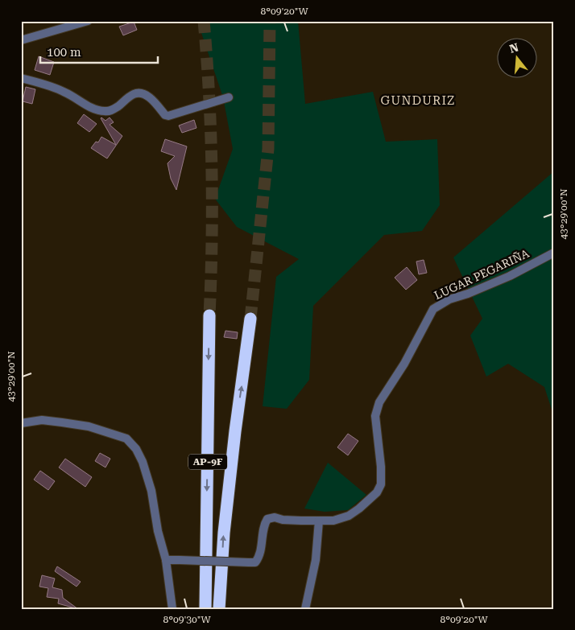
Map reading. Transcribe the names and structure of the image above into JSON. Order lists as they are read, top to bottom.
{
  "streets": {
    "highway": ["AP-9F"],
    "street": ["LUGAR PEGARIÑA"]
  },
  "districts": ["GUNDURIZ"],
  "scale_bar": "100 m",
  "north": "top",
  "coordinates": ["8°09'20\"W", "43°29'00\"N", "8°09'30\"W"]
}
